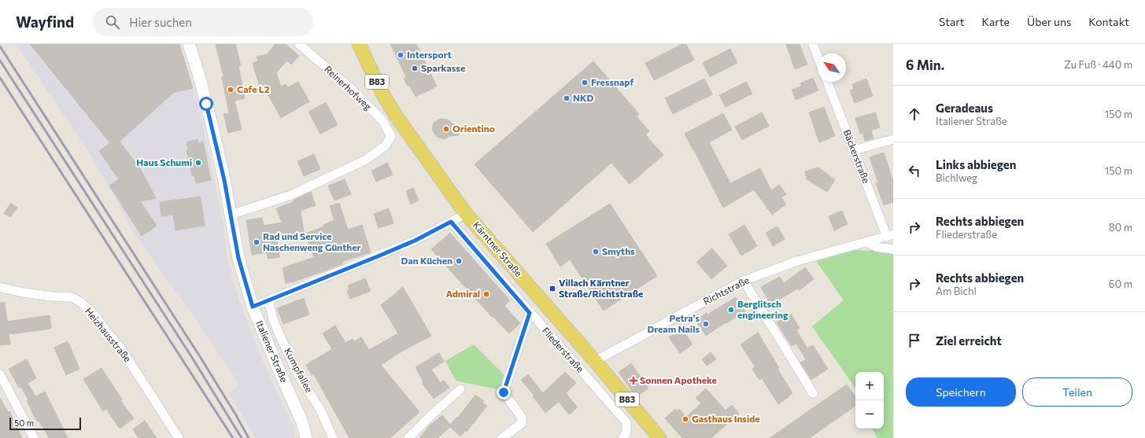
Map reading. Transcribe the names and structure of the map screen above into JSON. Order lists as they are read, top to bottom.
{
  "streets": {
    "main road": ["B83", "Kärntner Straße"],
    "street": [
      "Reinerhofweg",
      "Bäckerstraße",
      "Richtstraße",
      "Heizhausstraße",
      "Fliederstraße",
      "Italiener Straße",
      "Kumpfallee"
    ]
  },
  "crossings": [
    ["Reinerhofweg", "Italiener Straße"],
    ["Bäckerstraße", "Richtstraße"],
    ["Kärntner Straße", "Richtstraße"]
  ],
  "places": {
    "other": [
      "Intersport",
      "Sparkasse",
      "Fressnapf",
      "Cafe L2",
      "NKD",
      "Orientino",
      "Haus Schumi",
      "Rad und Service Naschenweng Günther",
      "Smyths",
      "Dan Küchen",
      "Admiral",
      "Berglitsch engineering",
      "Petra's Dream Nails",
      "Gasthaus Inside"
    ],
    "transit": ["Villach Kärntner Straße/Richtstraße"],
    "health": ["Sonnen Apotheke"]
  },
  "scale_bar": "50 m",
  "north": "top left",
  "page": {
    "header": "Wayfind",
    "search": "Hier suchen",
    "nav": [
      "Start",
      "Karte",
      "Über uns",
      "Kontakt"
    ],
    "heading": ["6 Min.", "Zu Fuß · 440 m"],
    "list": [
      ["Geradeaus", "Italiener Straße", "150 m"],
      ["Links abbiegen", "Bichlweg", "150 m"],
      ["Rechts abbiegen", "Fliederstraße", "80 m"],
      ["Rechts abbiegen", "Am Bichl", "60 m"],
      "Ziel erreicht"
    ],
    "buttons": ["Speichern", "Teilen"],
    "map_buttons": ["+", "−"],
    "scale": "50 m"
  }
}
